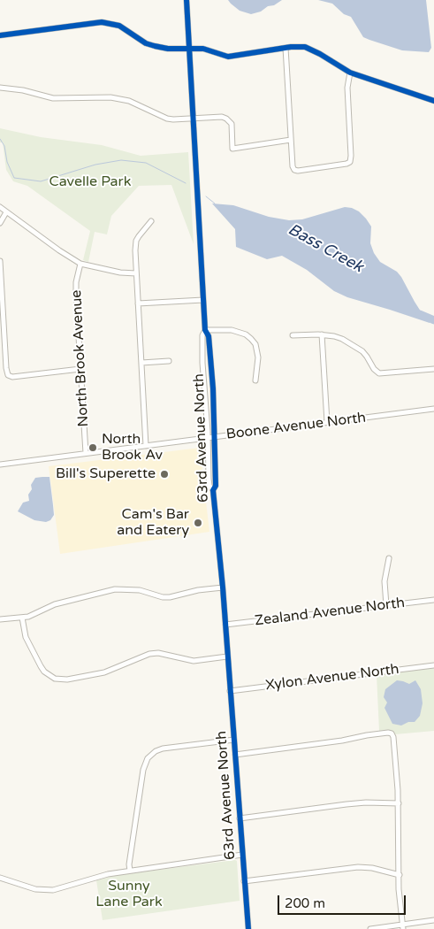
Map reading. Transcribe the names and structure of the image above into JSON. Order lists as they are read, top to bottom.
{
  "streets": {
    "street": [
      "North Brook Avenue",
      "Boone Avenue North",
      "63rd Avenue North",
      "Zealand Avenue North",
      "Xylon Avenue North"
    ]
  },
  "crossings": [
    ["North Brook Avenue", "Boone Avenue North"],
    ["Boone Avenue North", "63rd Avenue North"],
    ["63rd Avenue North", "Zealand Avenue North"],
    ["63rd Avenue North", "Xylon Avenue North"]
  ],
  "water": ["Bass Creek"],
  "parks": ["Cavelle Park", "Sunny Lane Park"],
  "places": ["North Brook Av", "Bill's Superette", "Cam's Bar and Eatery"],
  "scale_bar": "200 m"
}
